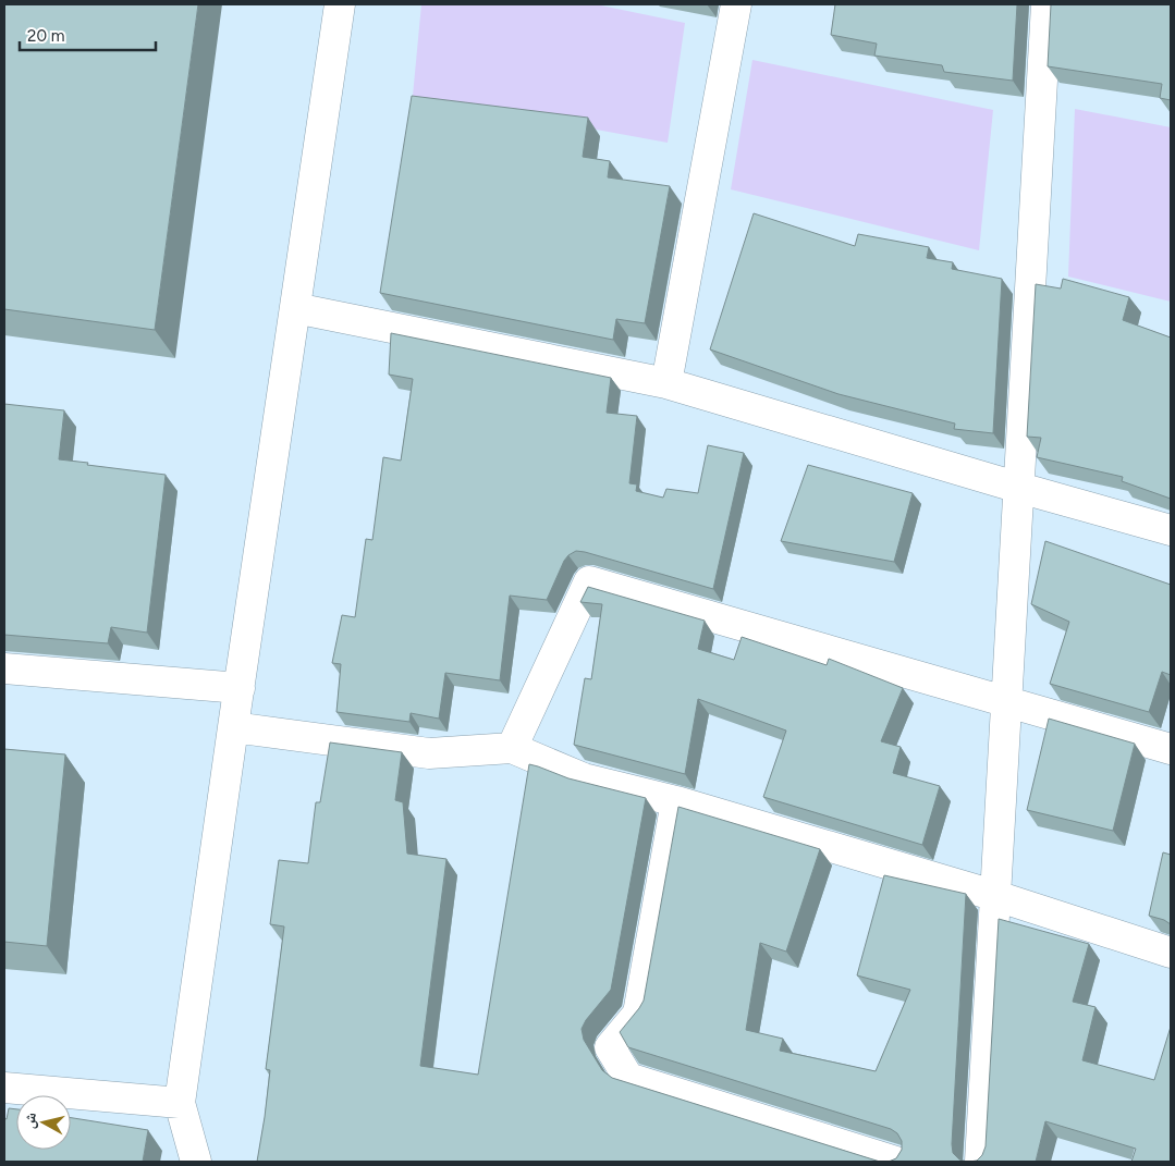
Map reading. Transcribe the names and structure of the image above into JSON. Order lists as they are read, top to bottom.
{
  "scale_bar": "20 m",
  "north": "left"
}
